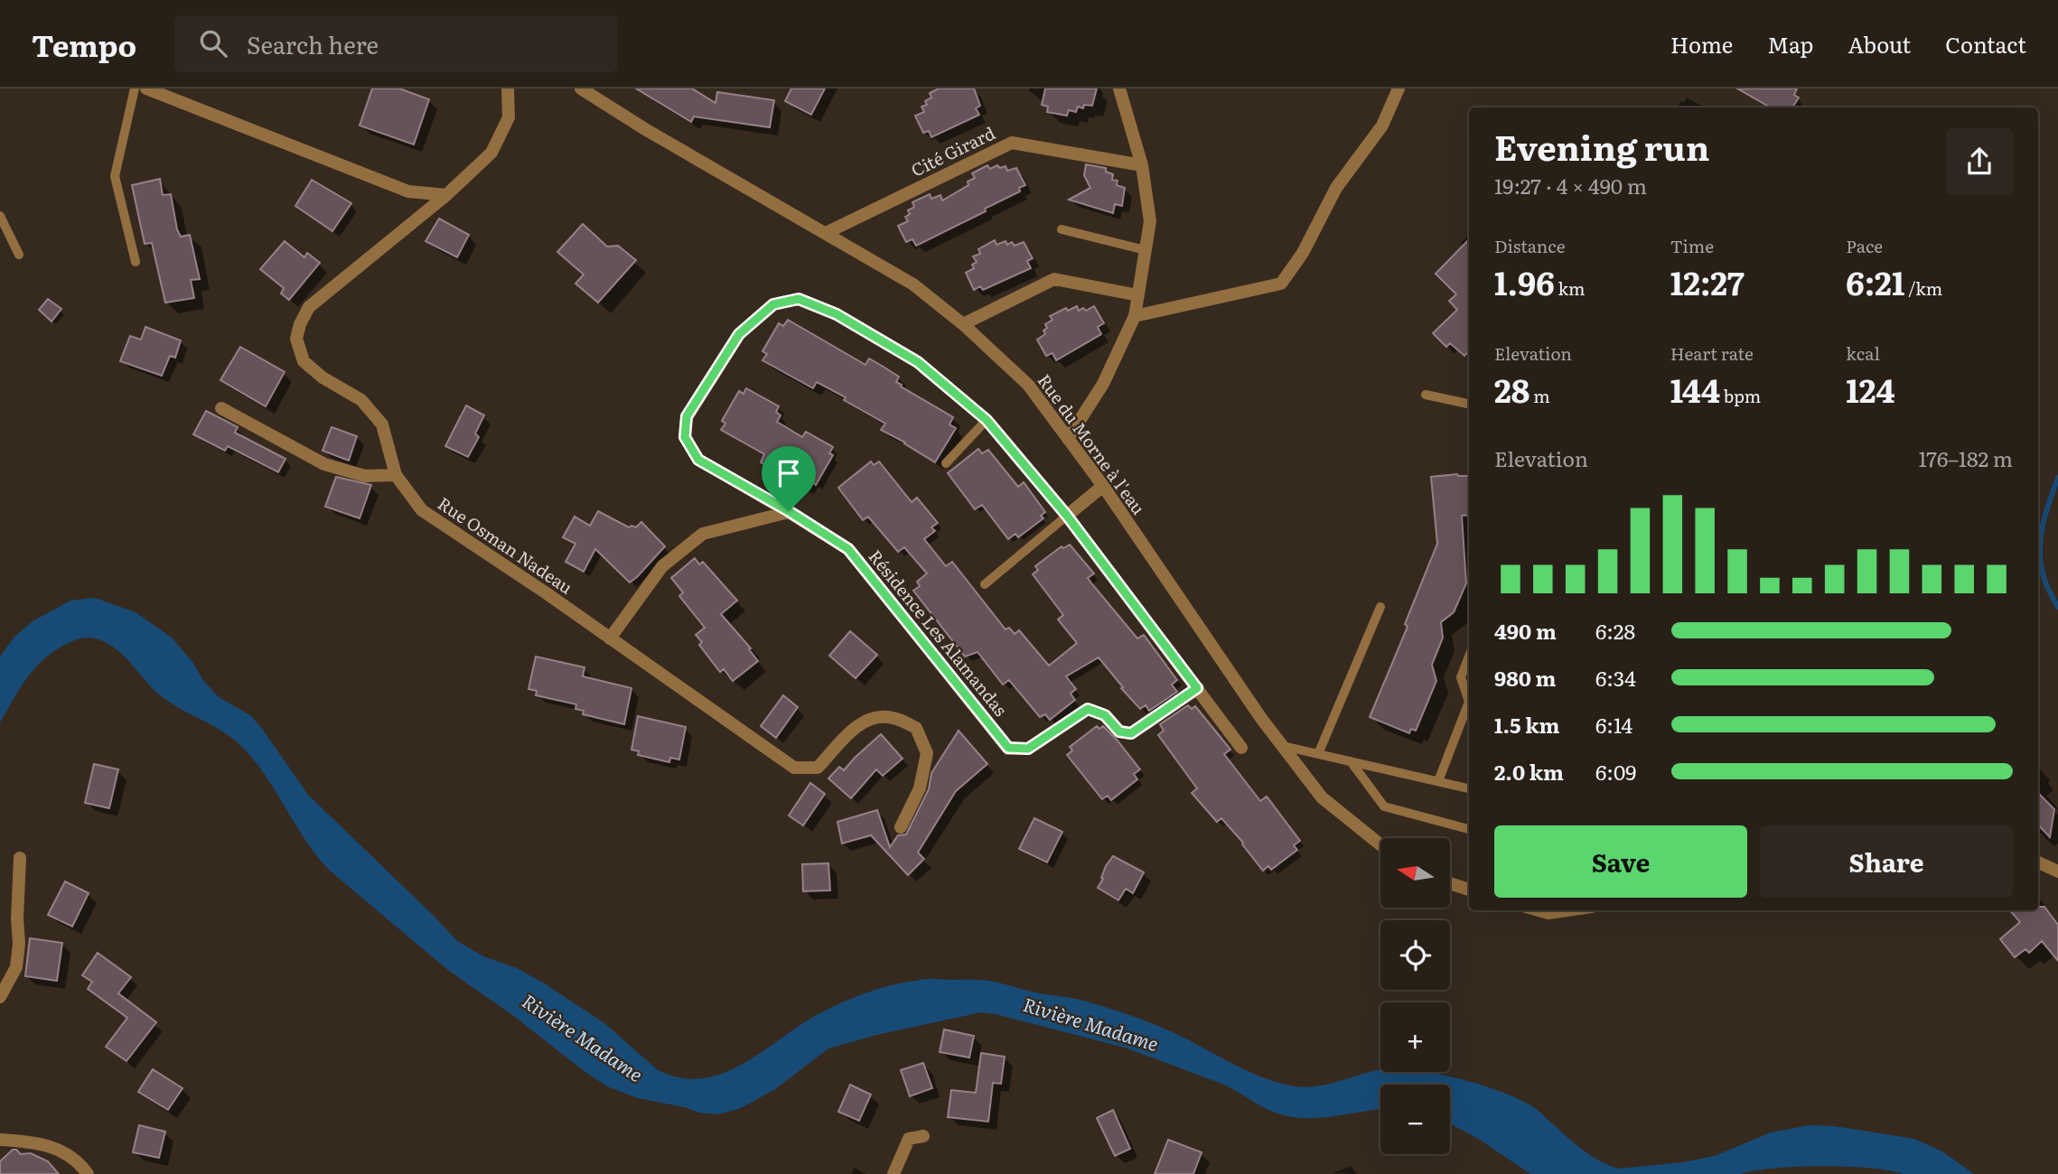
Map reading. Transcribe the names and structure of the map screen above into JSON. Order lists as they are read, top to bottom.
{
  "streets": {
    "street": [
      "Cité Girard",
      "Rue du Morne à l'eau",
      "Rue Osman Nadeau",
      "Résidence Les Alamandas"
    ]
  },
  "crossings": [
    ["Cité Girard", "Rue du Morne à l'eau"]
  ],
  "water": ["Rivière Madame"],
  "north": "left",
  "page": {
    "header": "Tempo",
    "search": "Search here",
    "nav": [
      "Home",
      "Map",
      "About",
      "Contact"
    ],
    "heading": ["Evening run", "19:27 · 4 × 490 m"],
    "stats": [
      ["Distance", "1.96 km"],
      ["Time", "12:27"],
      ["Pace", "6:21 /km"],
      ["Elevation", "28 m"],
      ["Heart rate", "144 bpm"],
      ["kcal", "124"]
    ],
    "chart": ["Elevation", "176–182 m"],
    "list": [
      {
        "name": "490 m",
        "note": "6:28"
      },
      {
        "name": "980 m",
        "note": "6:34"
      },
      {
        "name": "1.5 km",
        "note": "6:14"
      },
      {
        "name": "2.0 km",
        "note": "6:09"
      }
    ],
    "buttons": ["Save", "Share"],
    "map_buttons": ["+", "−"]
  }
}
